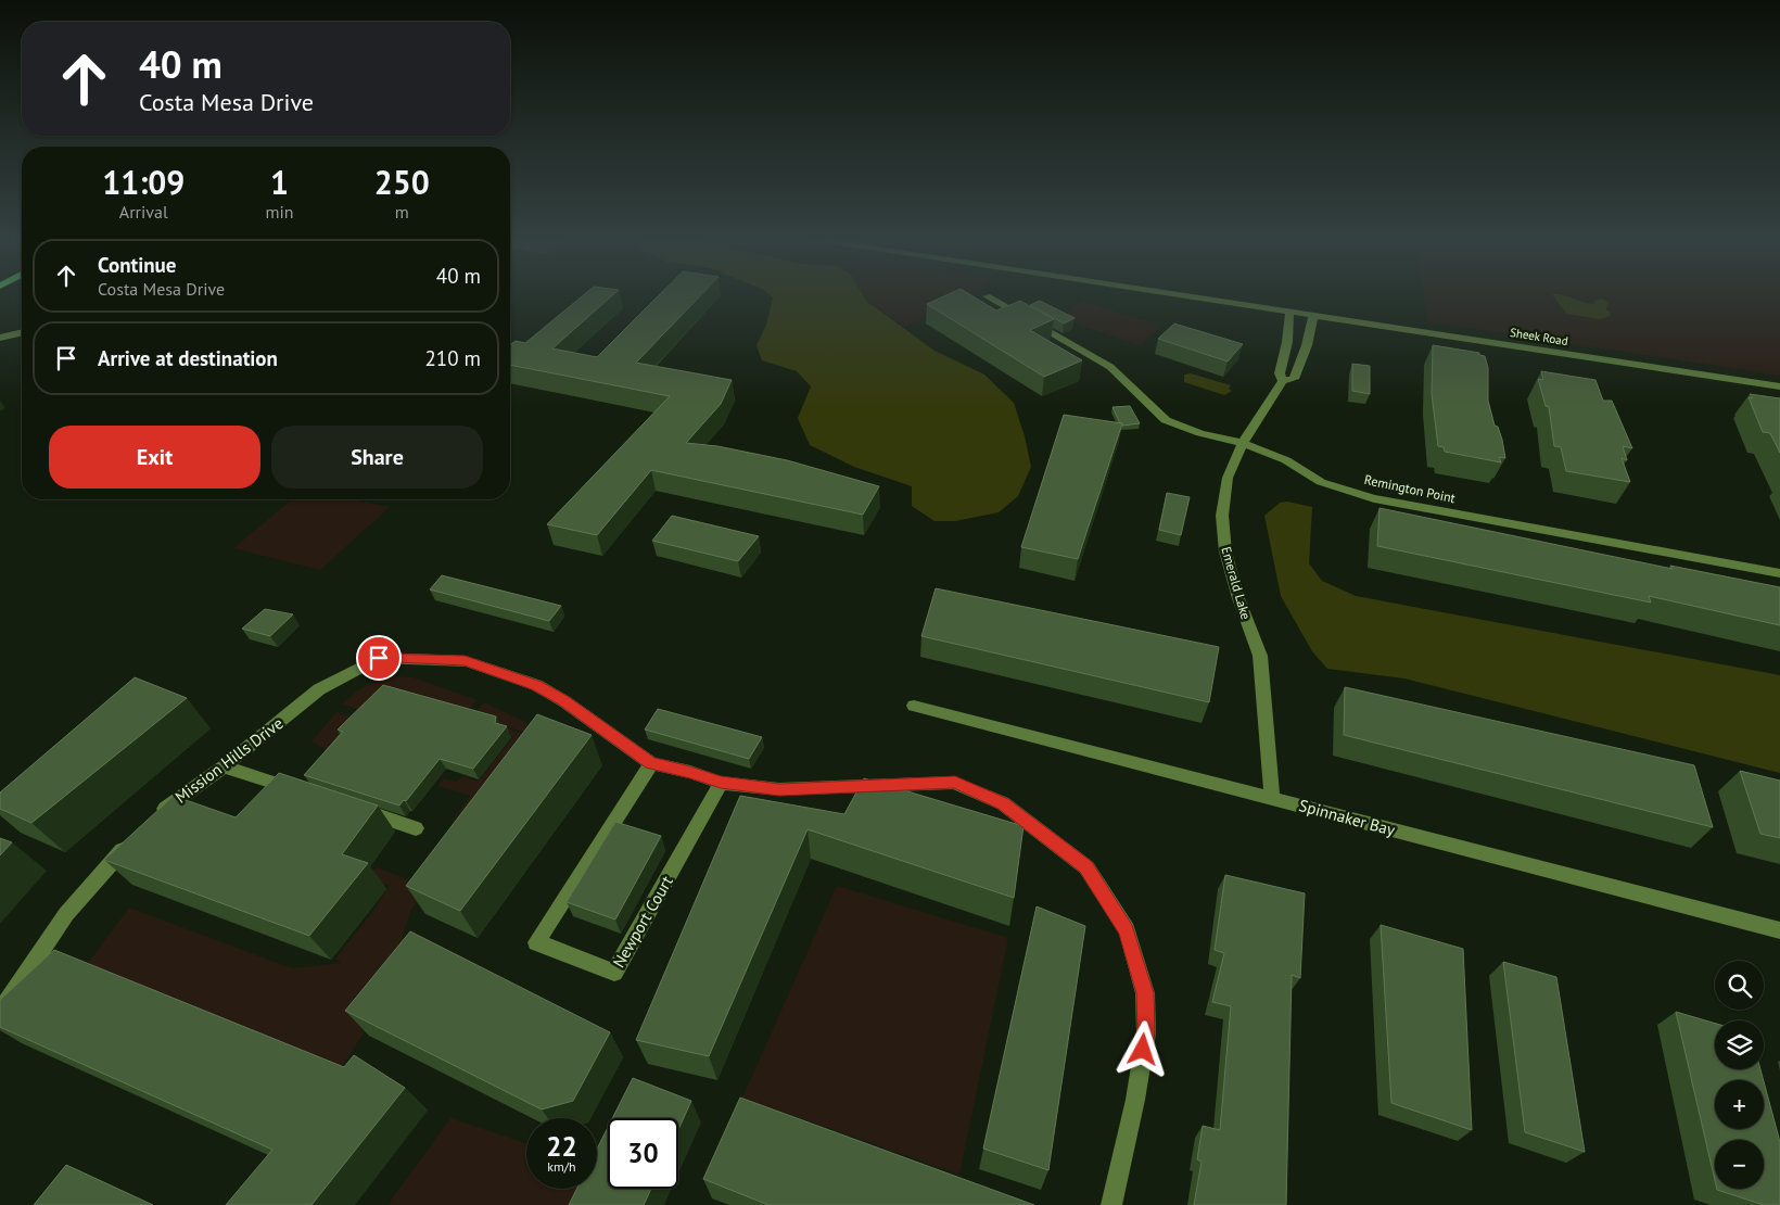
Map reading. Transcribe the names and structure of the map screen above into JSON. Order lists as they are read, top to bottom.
{
  "streets": {
    "street": [
      "Sheek Road",
      "Remington Point",
      "Emerald Lake",
      "Mission Hills Drive",
      "Spinnaker Bay",
      "Newport Court"
    ]
  },
  "crossings": [
    ["Sheek Road", "Emerald Lake"],
    ["Remington Point", "Emerald Lake"],
    ["Emerald Lake", "Spinnaker Bay"],
    ["Mission Hills Drive", "Newport Court"]
  ],
  "page": {
    "turn": ["40 m", "Costa Mesa Drive"],
    "eta": [
      "11:09",
      "Arrival",
      "1",
      "min",
      "250",
      "m"
    ],
    "list": [
      {
        "name": "Continue",
        "note": "Costa Mesa Drive",
        "value": "40 m"
      },
      {
        "name": "Arrive at destination",
        "value": "210 m"
      }
    ],
    "buttons": ["Exit", "Share"],
    "map_buttons": ["+", "−"],
    "speed": "22 km/h",
    "limit": "30"
  }
}
